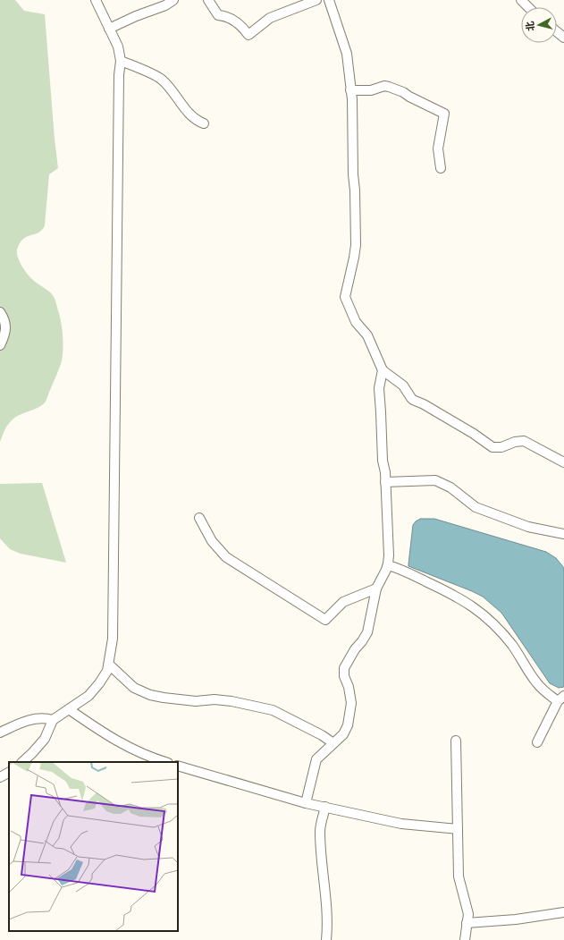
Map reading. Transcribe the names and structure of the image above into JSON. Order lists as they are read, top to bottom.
{
  "north": "left"
}
